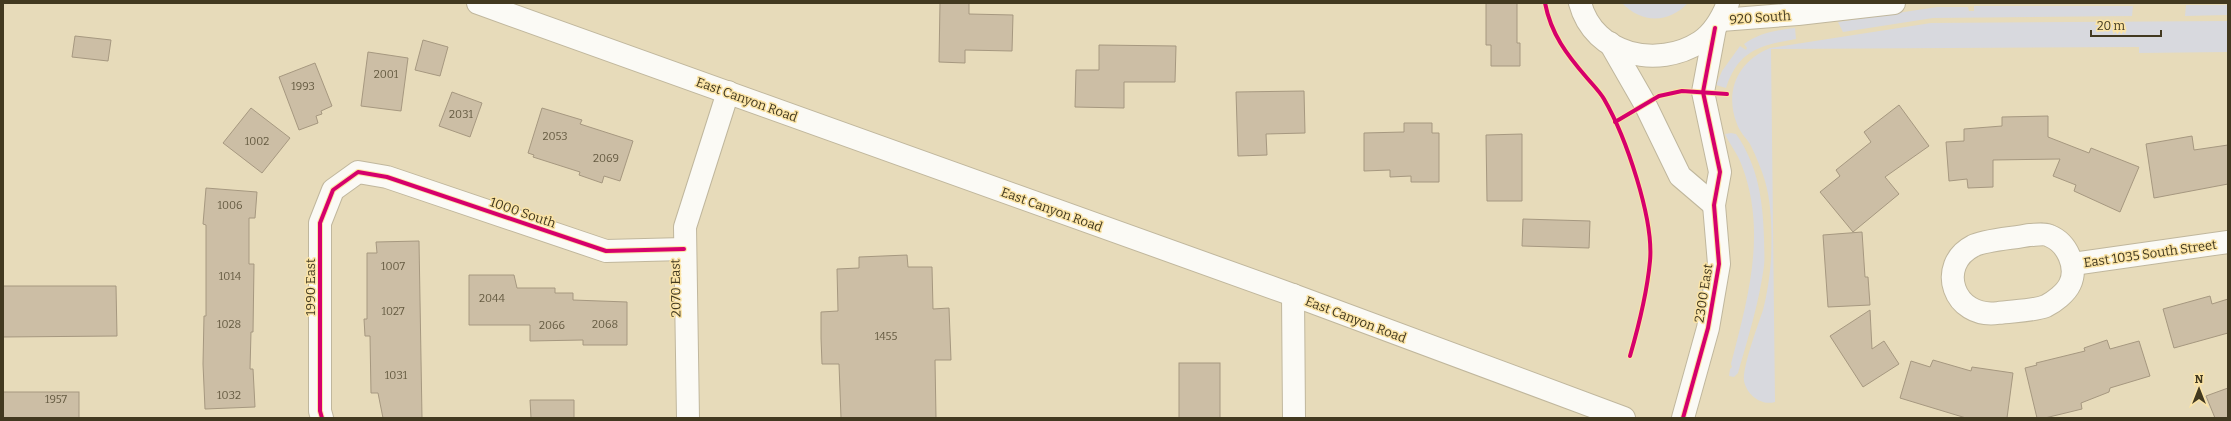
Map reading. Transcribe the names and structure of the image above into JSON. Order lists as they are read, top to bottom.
{
  "streets": {
    "street": [
      "920 South",
      "East Canyon Road",
      "1000 South",
      "East 1035 South Street",
      "1990 East",
      "2070 East",
      "2300 East"
    ]
  },
  "crossings": [
    ["920 South", "2300 East"],
    ["East Canyon Road", "2070 East"],
    ["1000 South", "1990 East"],
    ["1000 South", "2070 East"]
  ],
  "house_numbers": [
    "2001",
    "1993",
    "2031",
    "2053",
    "1002",
    "2069",
    "1006",
    "1007",
    "1014",
    "2044",
    "1027",
    "1028",
    "2068",
    "2066",
    "1455",
    "1031",
    "1032",
    "1957"
  ],
  "scale_bar": "20 m",
  "north": "top"
}
